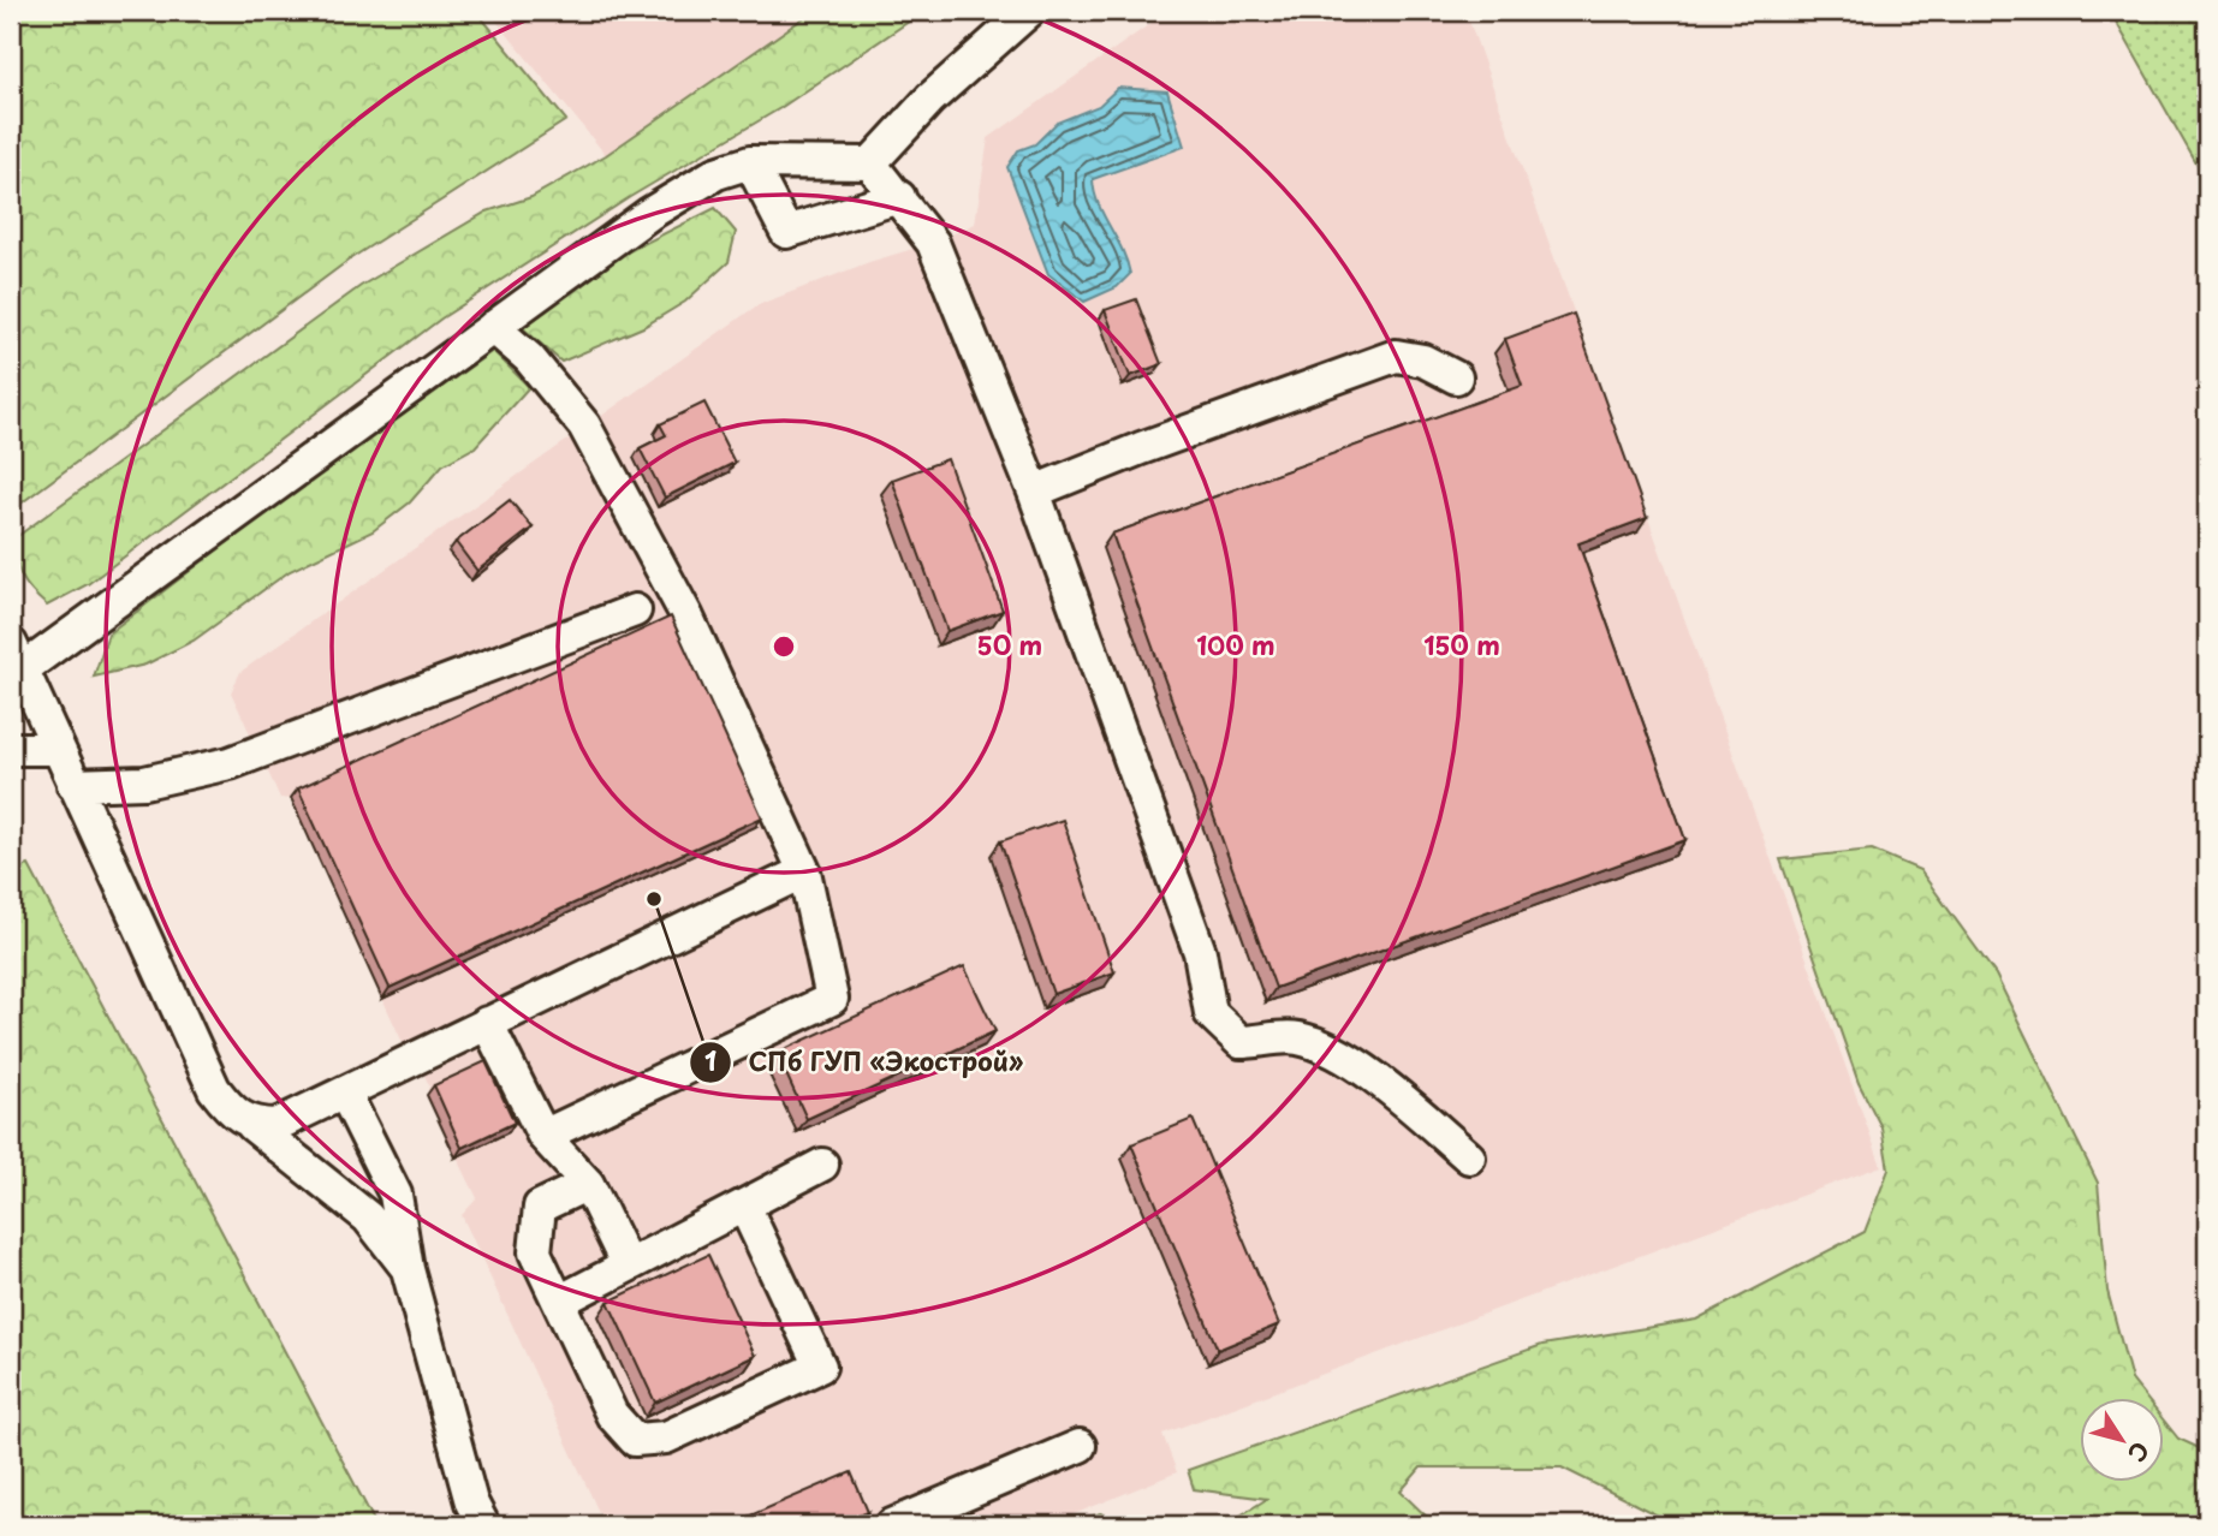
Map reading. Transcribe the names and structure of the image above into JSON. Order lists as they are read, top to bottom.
{
  "places": ["СПб ГУП «Экострой»"],
  "north": "bottom right",
  "rings": ["50 m", "100 m", "150 m"]
}
